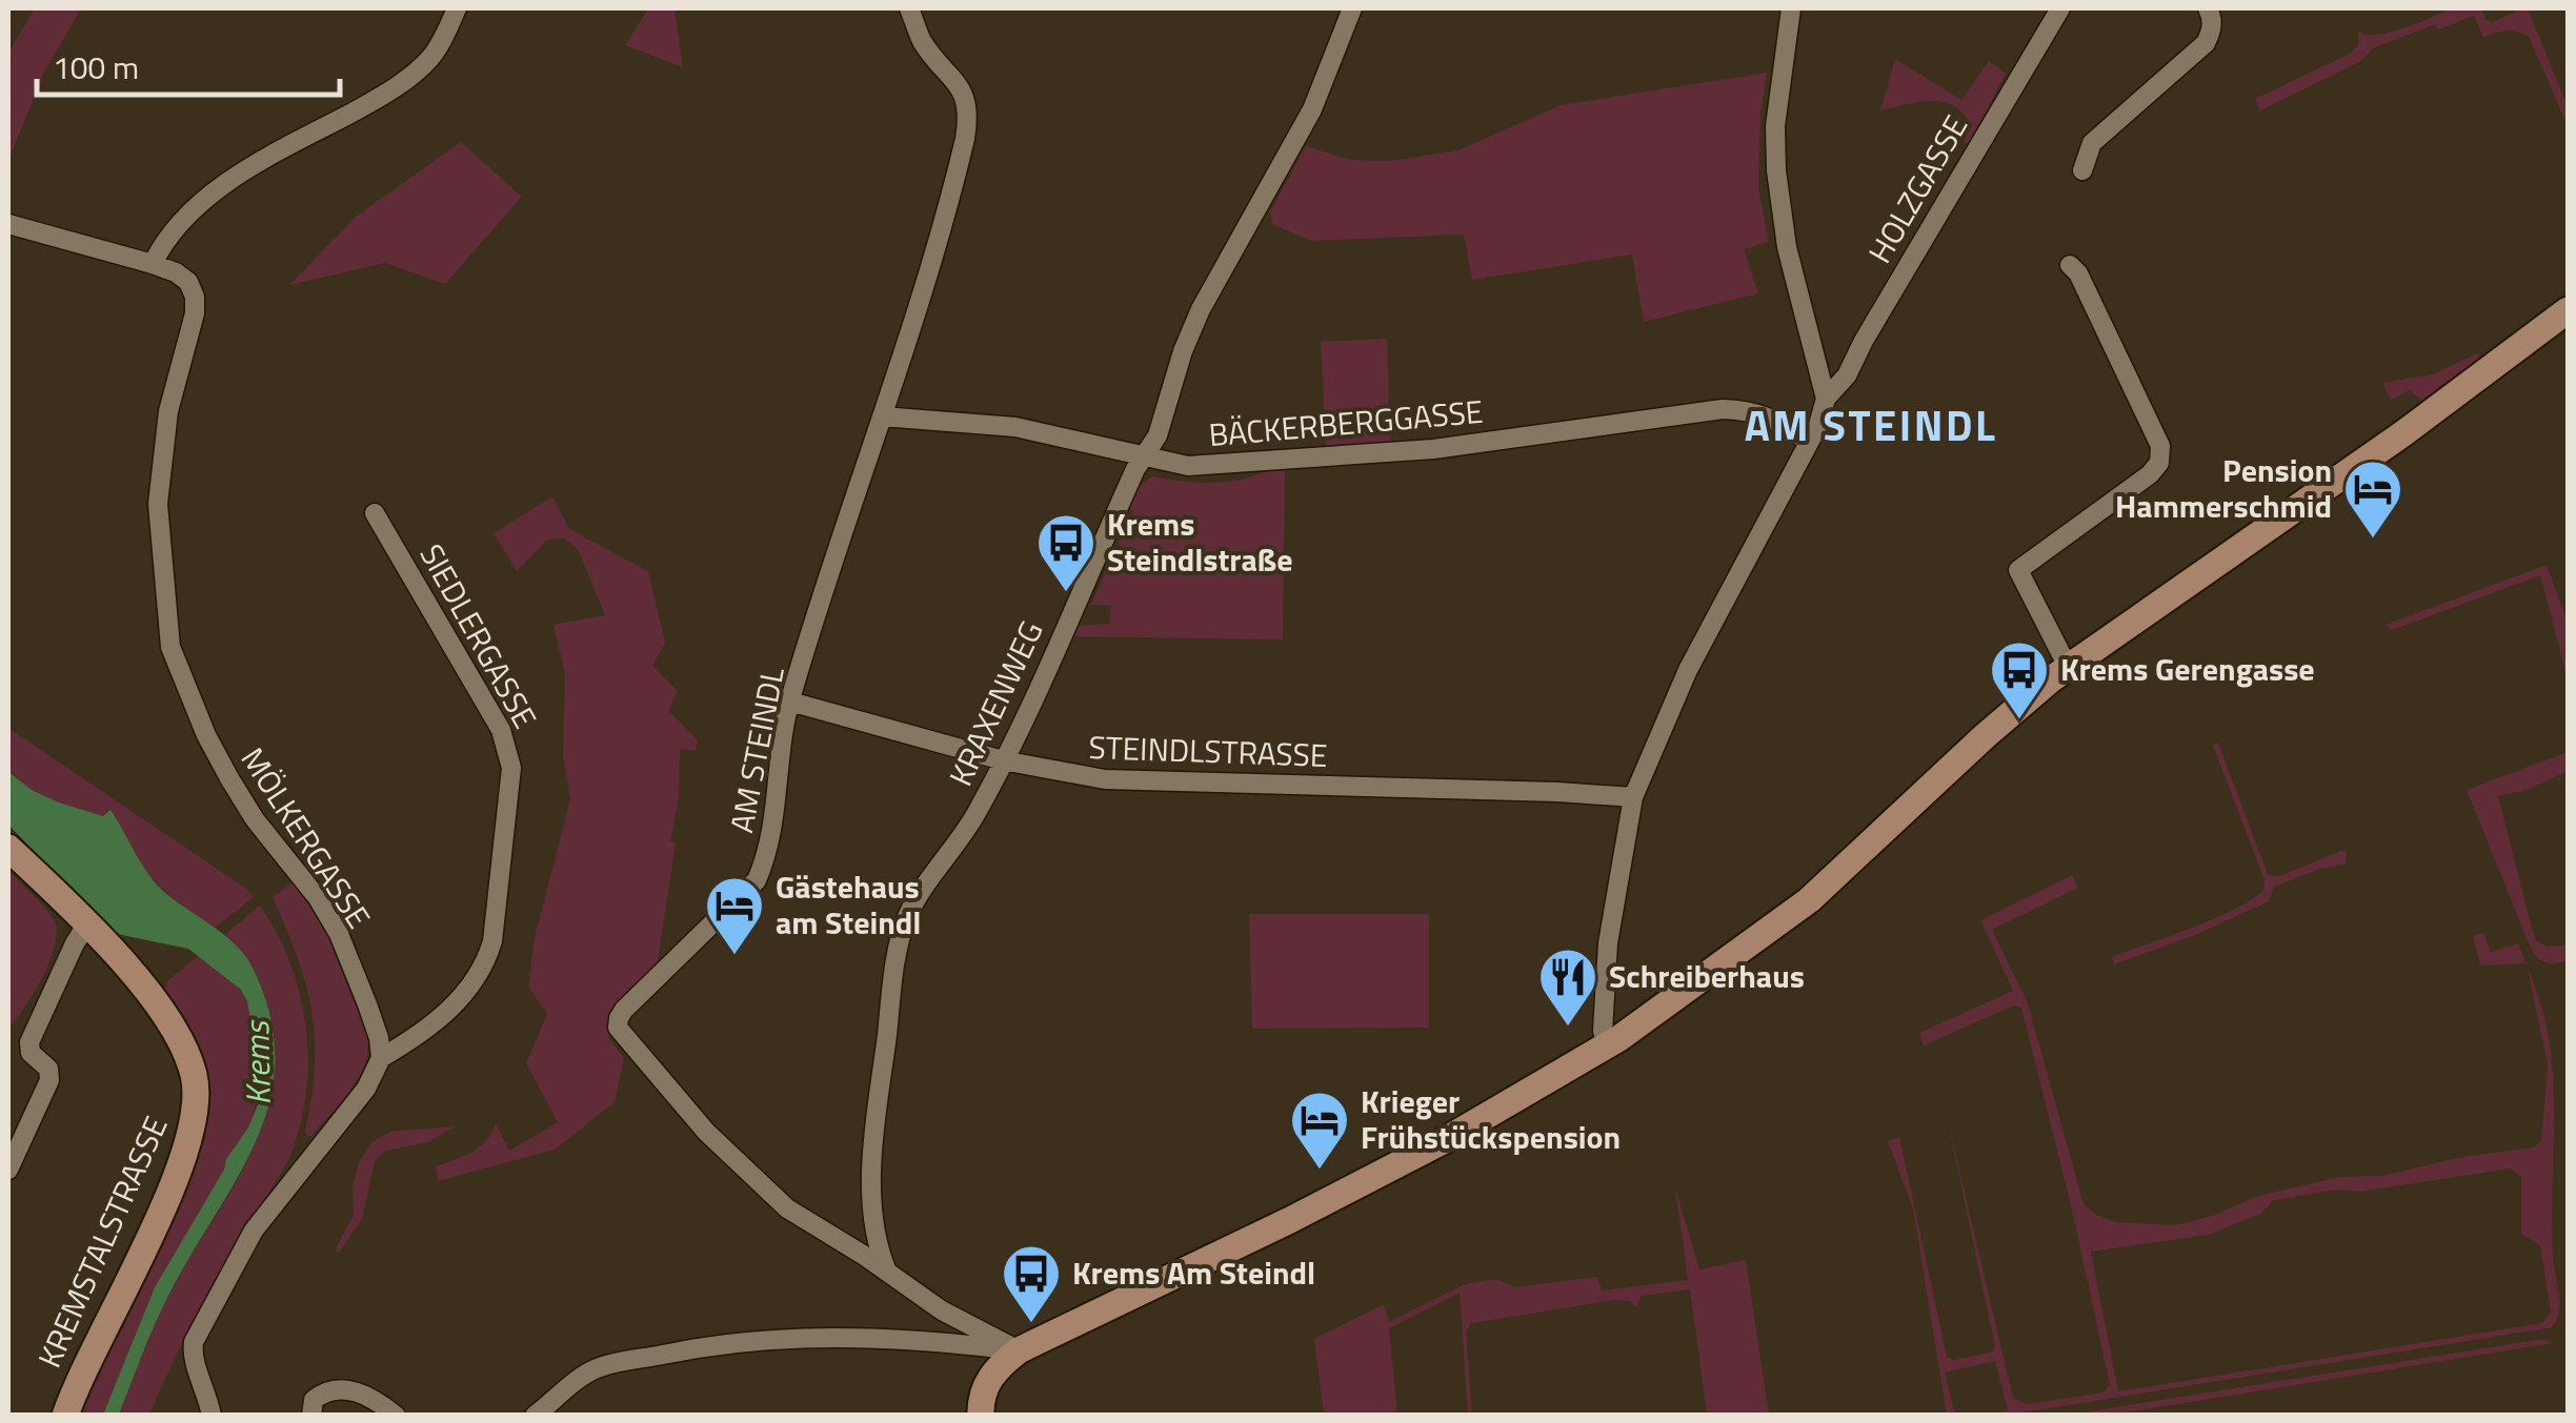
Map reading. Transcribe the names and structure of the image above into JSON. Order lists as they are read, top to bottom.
{
  "streets": {
    "street": [
      "HOLZGASSE",
      "BÄCKERBERGGASSE",
      "SIEDLERGASSE",
      "KRAXENWEG",
      "AM STEINDL",
      "STEINDLSTRASSE",
      "MÖLKERGASSE",
      "KREMSTALSTRASSE"
    ]
  },
  "crossings": [
    ["HOLZGASSE", "BÄCKERBERGGASSE"],
    ["HOLZGASSE", "STEINDLSTRASSE"],
    ["BÄCKERBERGGASSE", "KRAXENWEG"],
    ["BÄCKERBERGGASSE", "AM STEINDL"],
    ["SIEDLERGASSE", "MÖLKERGASSE"],
    ["KRAXENWEG", "AM STEINDL"],
    ["KRAXENWEG", "STEINDLSTRASSE"],
    ["AM STEINDL", "STEINDLSTRASSE"]
  ],
  "districts": ["AM STEINDL"],
  "water": ["Krems"],
  "places": {
    "hotel": ["Pension Hammerschmid", "Gästehaus am Steindl", "Krieger Frühstückspension"],
    "bus stop": ["Krems Steindlstraße", "Krems Gerengasse", "Krems Am Steindl"],
    "restaurant": ["Schreiberhaus"]
  },
  "scale_bar": "100 m"
}
